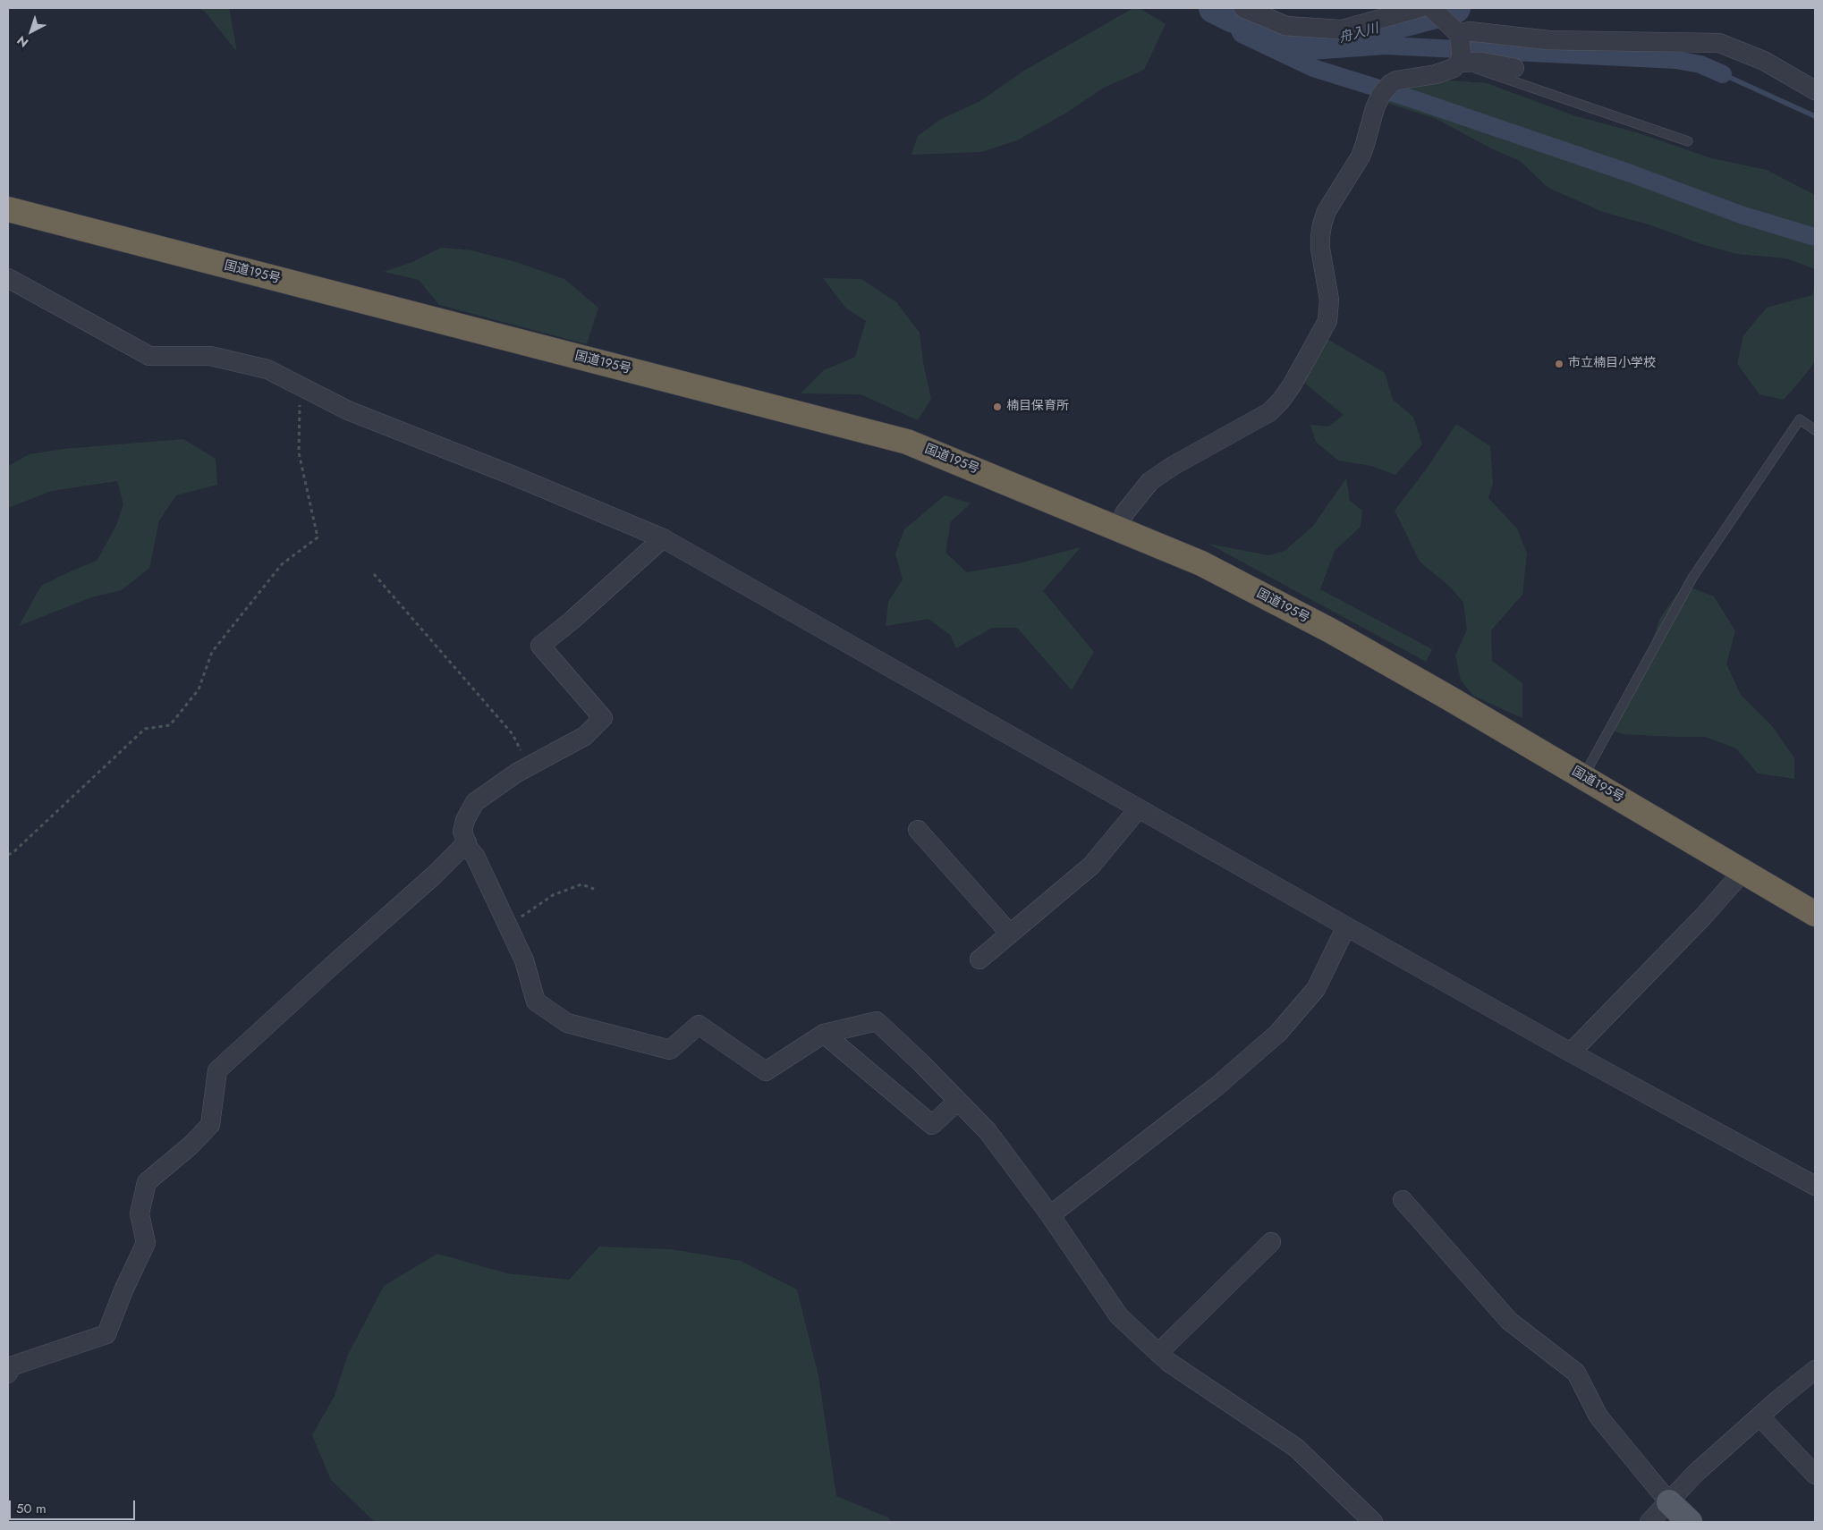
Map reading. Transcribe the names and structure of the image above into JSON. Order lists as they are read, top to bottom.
{
  "streets": {
    "highway": ["国道195号"]
  },
  "water": ["舟入川"],
  "places": ["市立楠目小学校", "楠目保育所"],
  "scale_bar": "50 m",
  "north": "bottom left"
}
